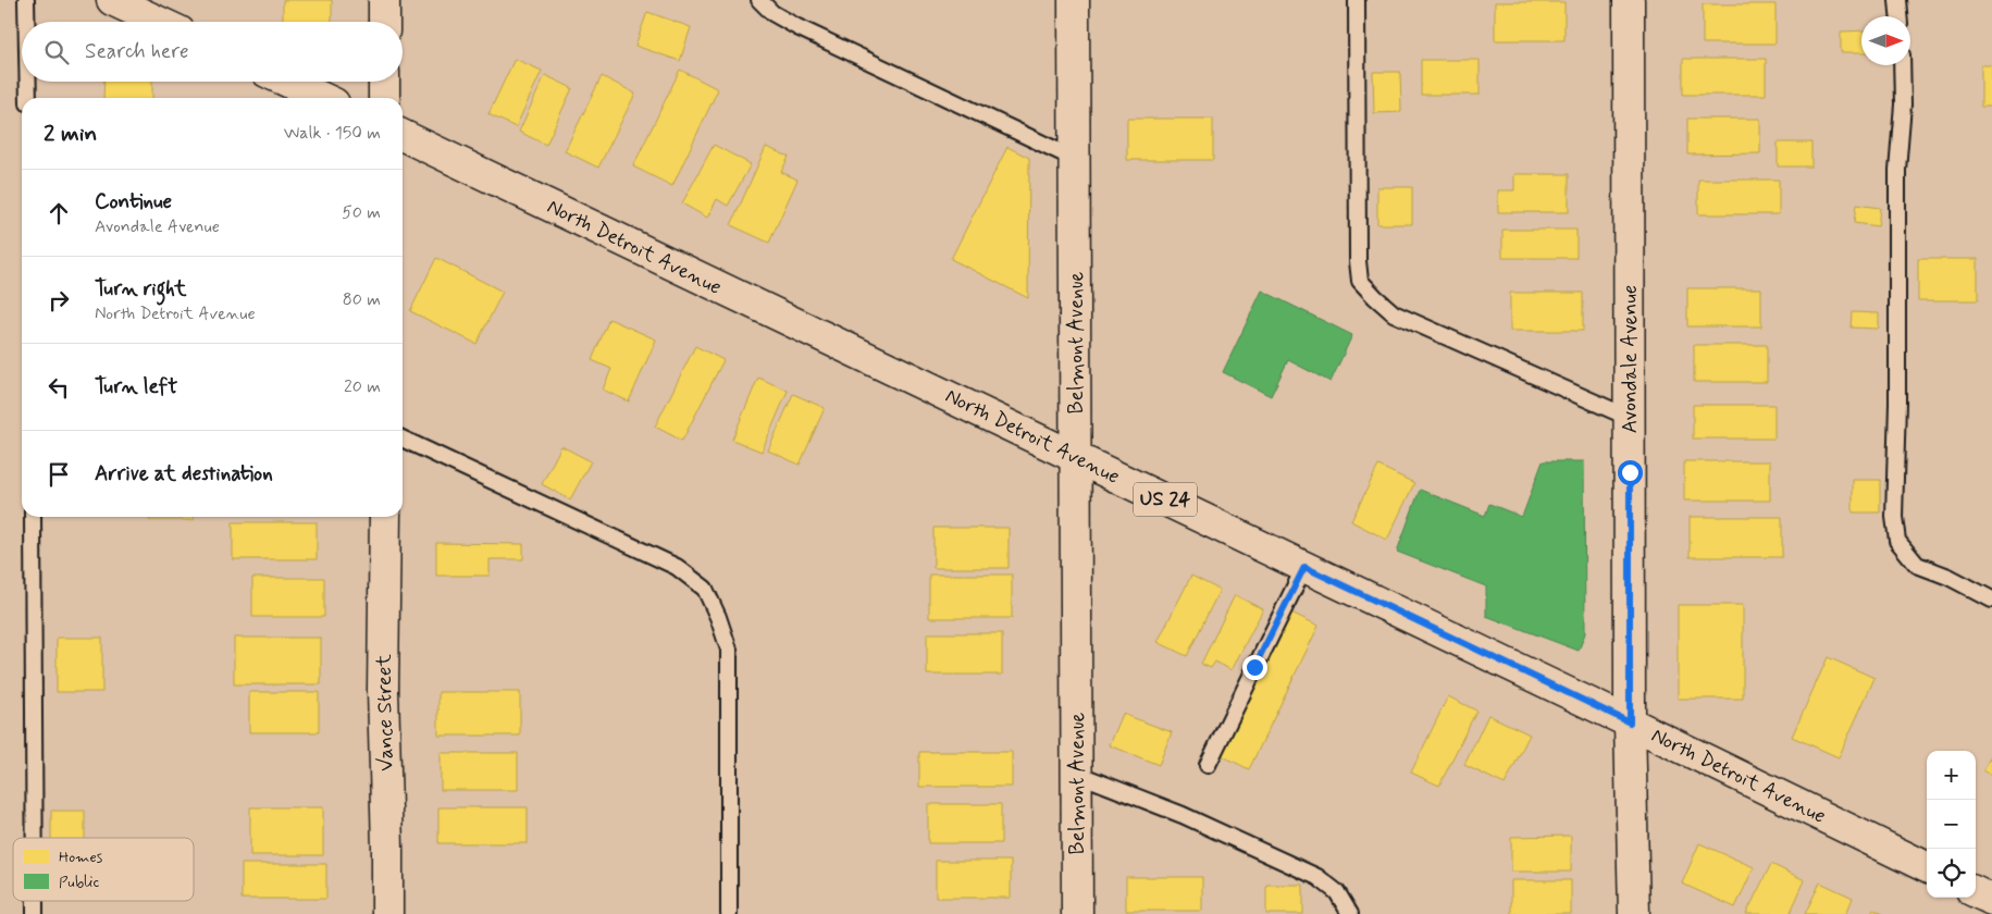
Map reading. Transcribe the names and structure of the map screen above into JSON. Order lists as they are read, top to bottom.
{
  "streets": {
    "street": [
      "North Detroit Avenue",
      "Belmont Avenue",
      "Avondale Avenue",
      "US 24",
      "Vance Street"
    ]
  },
  "crossings": [
    ["North Detroit Avenue", "Belmont Avenue"],
    ["North Detroit Avenue", "Avondale Avenue"]
  ],
  "legend": ["Homes", "Public"],
  "north": "right",
  "page": {
    "search": "Search here",
    "heading": ["2 min", "Walk · 150 m"],
    "list": [
      ["Continue", "Avondale Avenue", "50 m"],
      ["Turn right", "North Detroit Avenue", "80 m"],
      ["Turn left", "20 m"],
      "Arrive at destination"
    ],
    "map_buttons": ["+", "−"]
  }
}
